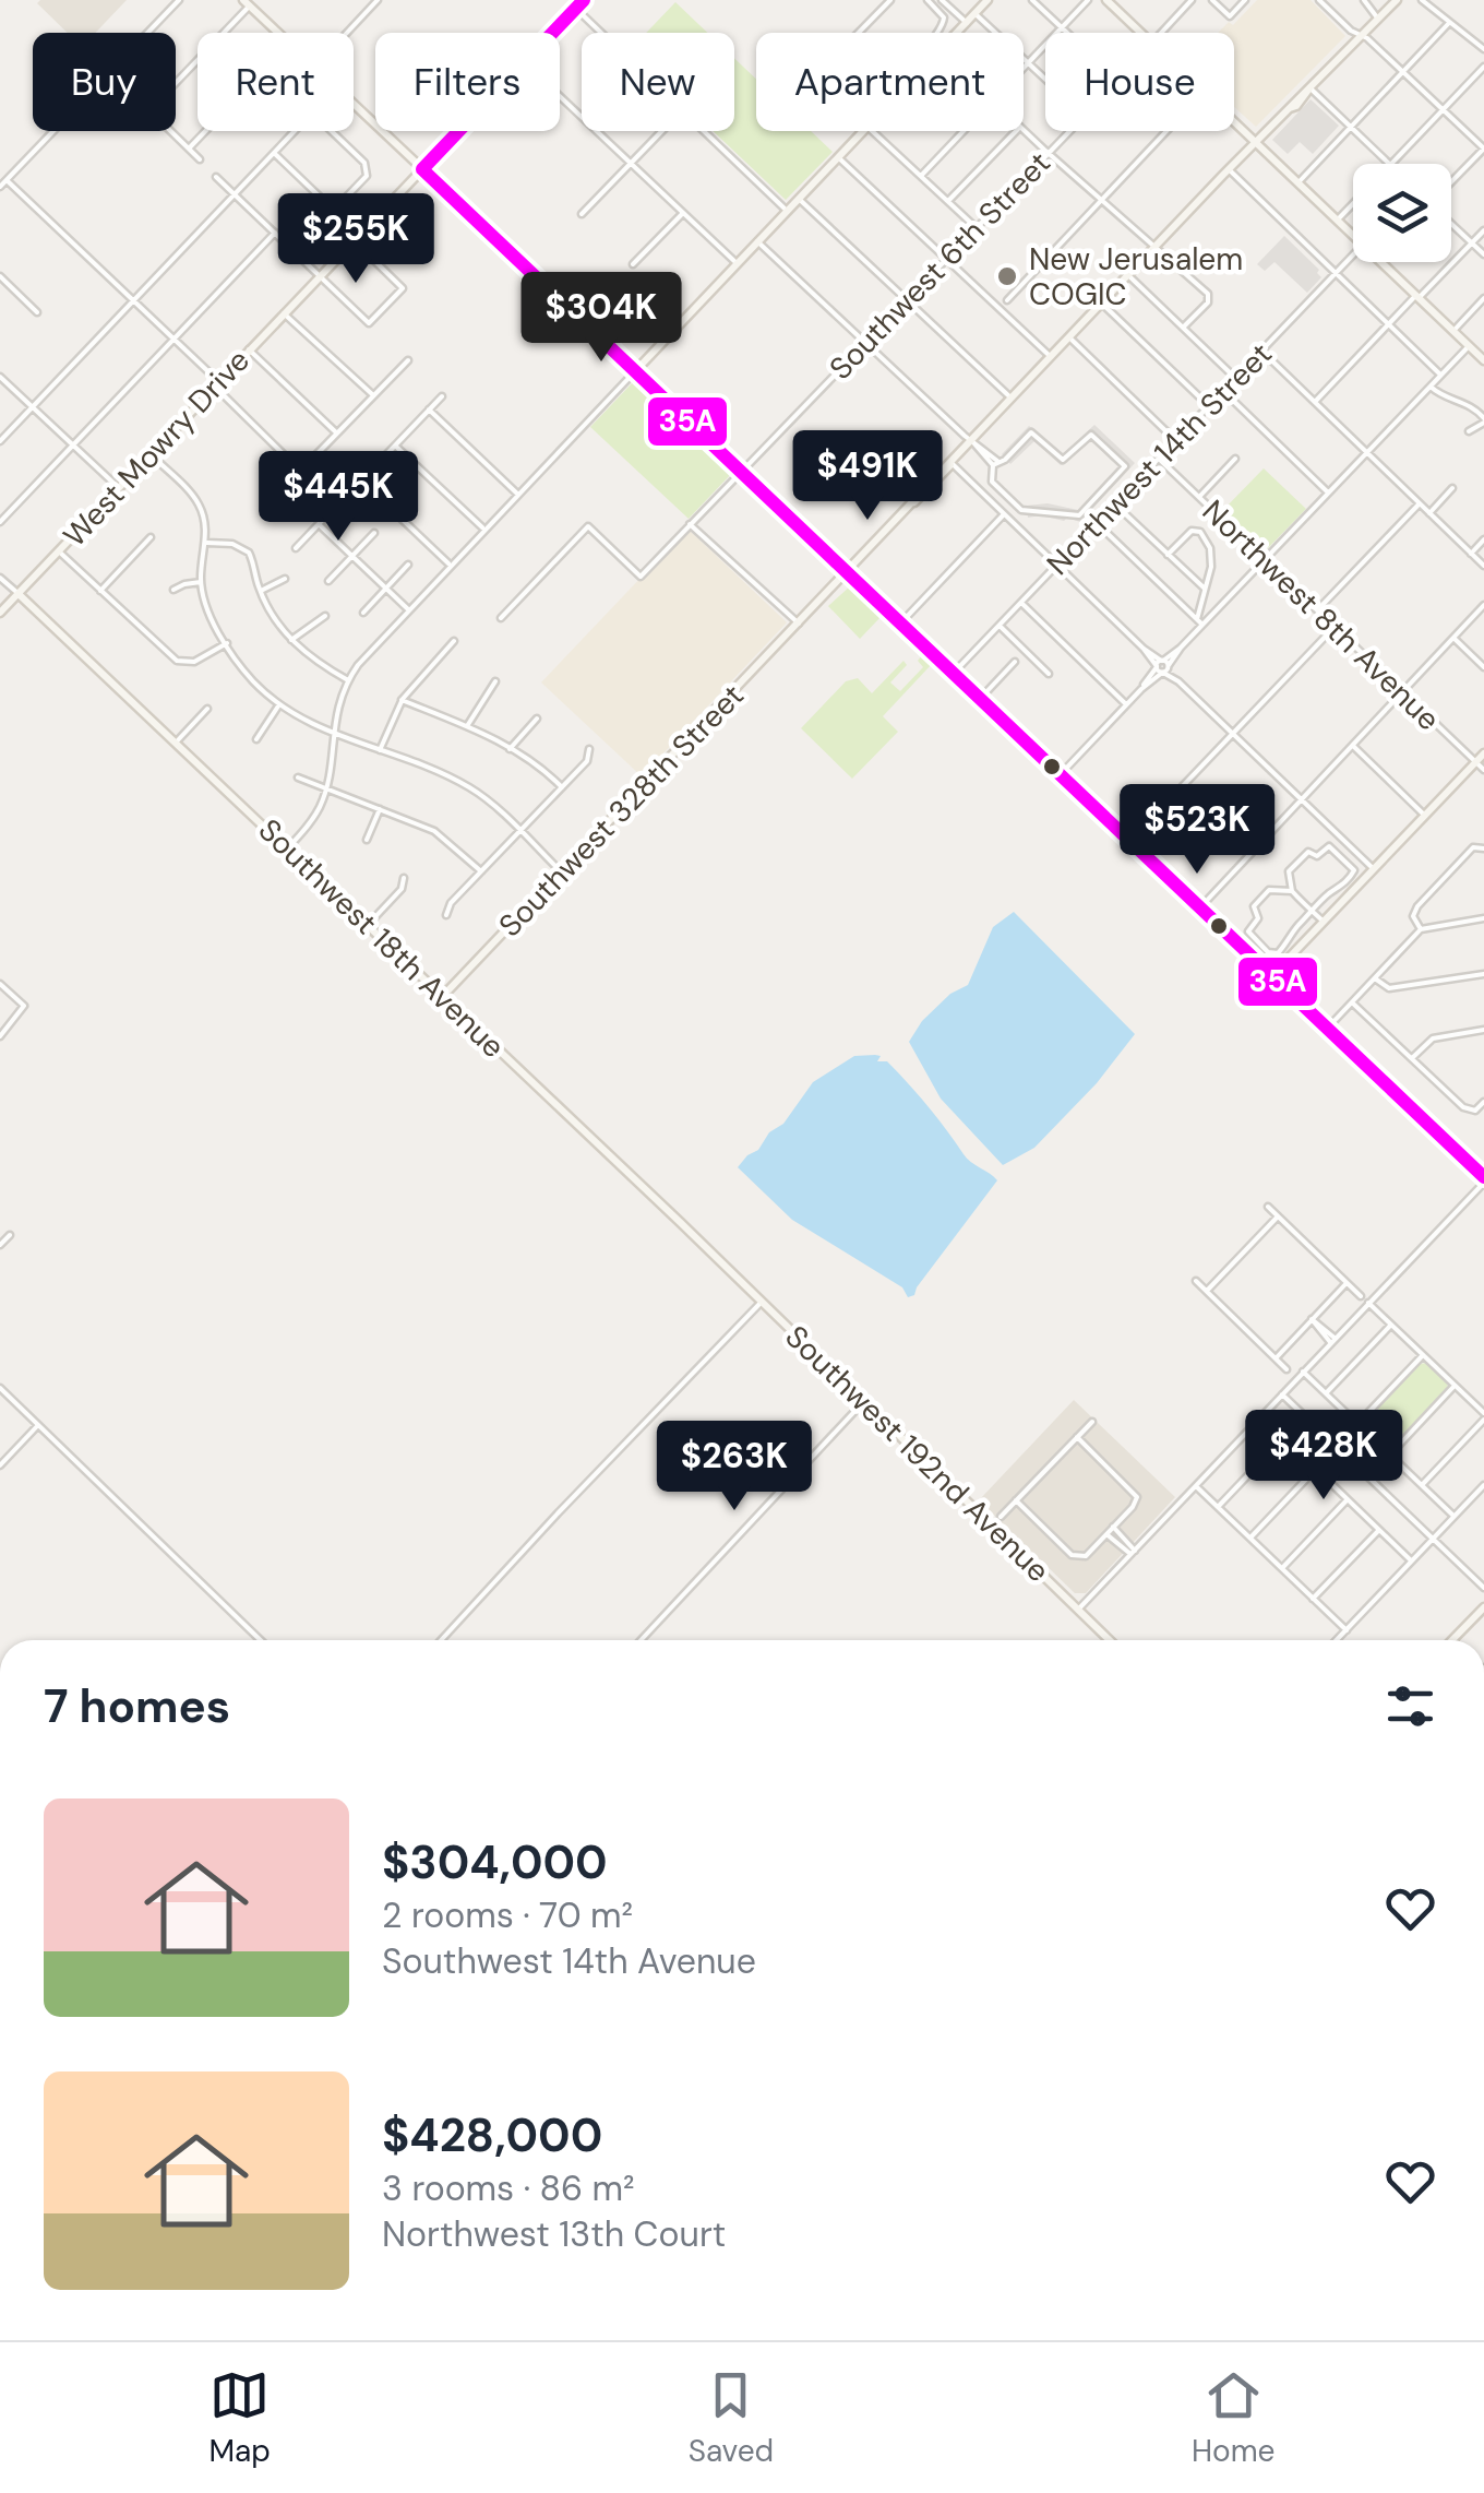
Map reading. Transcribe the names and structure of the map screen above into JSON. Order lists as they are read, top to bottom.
{
  "streets": {
    "street": [
      "Southwest 6th Street",
      "West Mowry Drive",
      "Northwest 14th Street",
      "Northwest 8th Avenue",
      "Southwest 328th Street",
      "Southwest 18th Avenue",
      "Southwest 192nd Avenue"
    ]
  },
  "crossings": [
    ["West Mowry Drive", "Southwest 18th Avenue"],
    ["Northwest 14th Street", "Northwest 8th Avenue"],
    ["Southwest 328th Street", "Southwest 18th Avenue"],
    ["Southwest 18th Avenue", "Southwest 192nd Avenue"]
  ],
  "places": ["New Jerusalem COGIC"],
  "lines": ["transit line 35A"],
  "page": {
    "chip": [
      "Buy",
      "Rent",
      "Filters",
      "New",
      "Apartment",
      "House"
    ],
    "price": [
      "$255K",
      "$304K",
      "$491K",
      "$445K",
      "$523K",
      "$428K",
      "$263K"
    ],
    "heading": "7 homes",
    "list": [
      {
        "name": "$304,000",
        "note": "2 rooms · 70 m² · Southwest 14th Avenue"
      },
      {
        "name": "$428,000",
        "note": "3 rooms · 86 m² · Northwest 13th Court"
      }
    ],
    "tabs": ["Map", "Saved", "Home"]
  }
}
